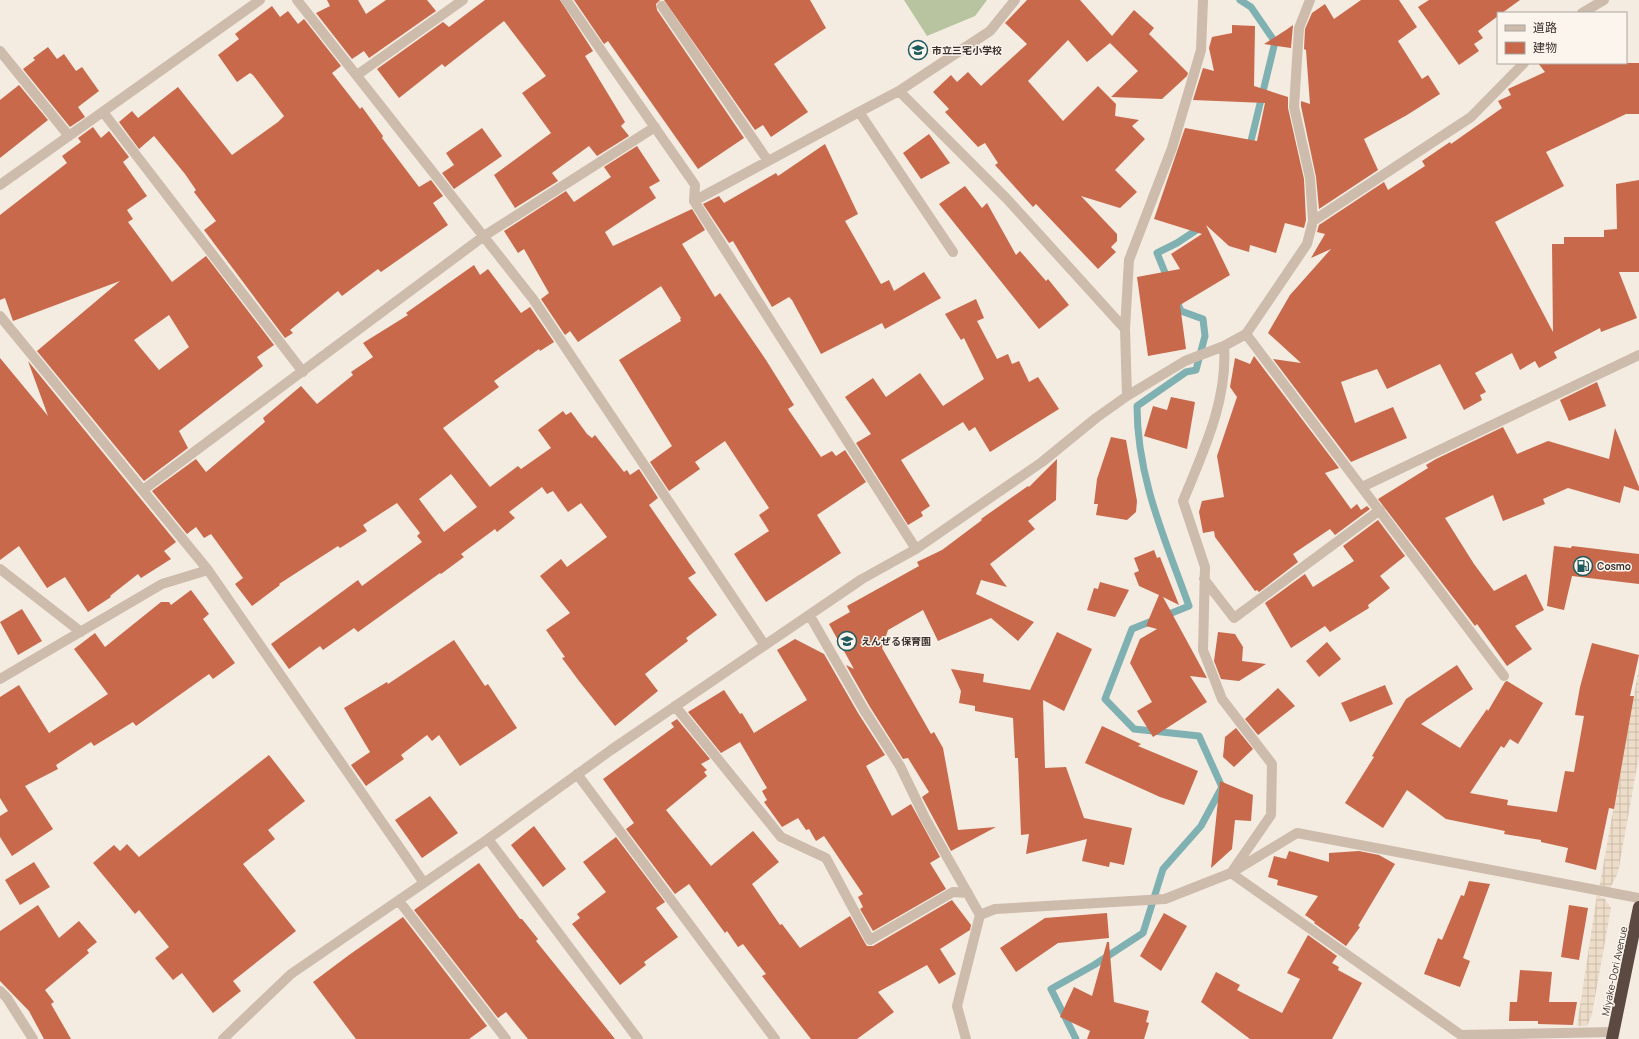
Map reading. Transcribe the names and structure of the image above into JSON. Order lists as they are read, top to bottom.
{
  "streets": {
    "highway": ["Miyake-Dori Avenue"]
  },
  "places": {
    "school or university": ["市立三宅小学校", "えんぜる保育園"],
    "fuel station": ["Cosmo"]
  },
  "legend": ["道路", "建物"]
}
